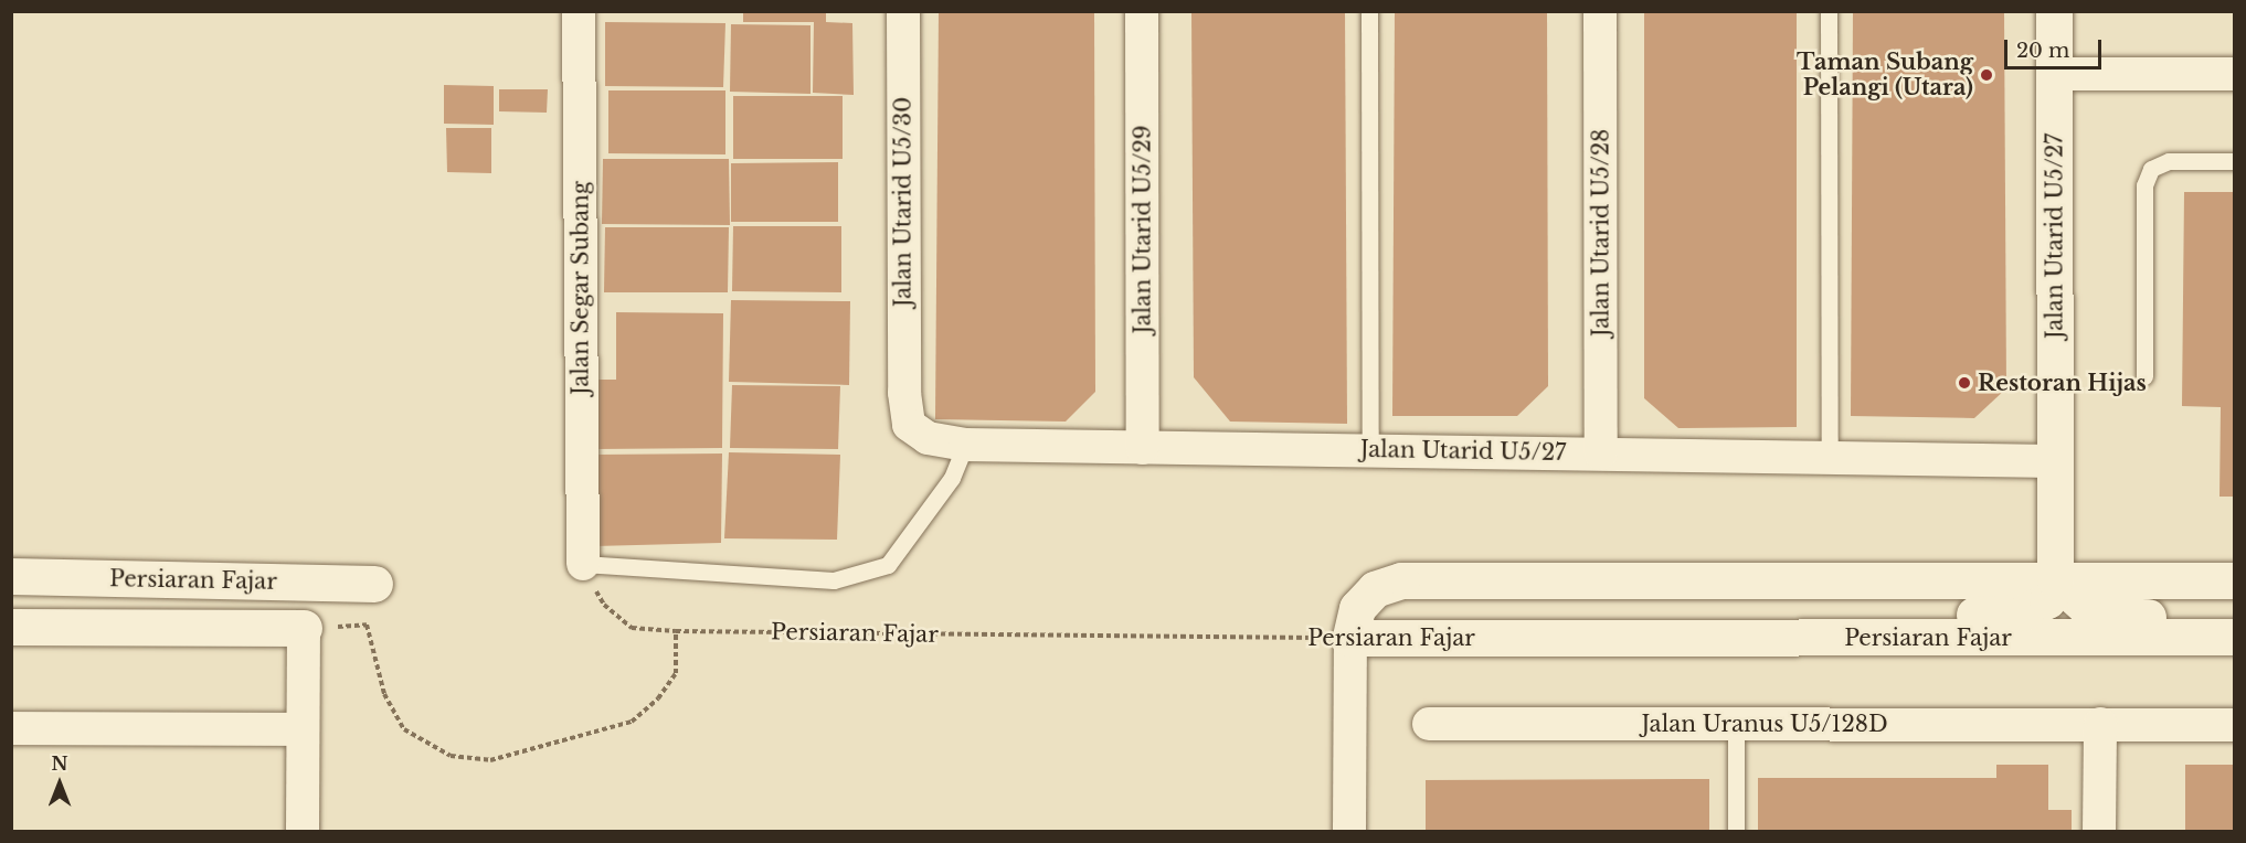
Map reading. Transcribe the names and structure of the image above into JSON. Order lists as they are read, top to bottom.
{
  "streets": {
    "street": [
      "Jalan Utarid U5/30",
      "Jalan Utarid U5/29",
      "Jalan Utarid U5/28",
      "Jalan Utarid U5/27",
      "Jalan Segar Subang",
      "Persiaran Fajar",
      "Jalan Uranus U5/128D"
    ]
  },
  "crossings": [
    ["Jalan Utarid U5/30", "Jalan Utarid U5/27"],
    ["Jalan Utarid U5/29", "Jalan Utarid U5/27"],
    ["Jalan Utarid U5/28", "Jalan Utarid U5/27"],
    ["Jalan Segar Subang", "Persiaran Fajar"]
  ],
  "places": ["Taman Subang Pelangi (Utara)", "Restoran Hijas"],
  "scale_bar": "20 m",
  "north": "top"
}
